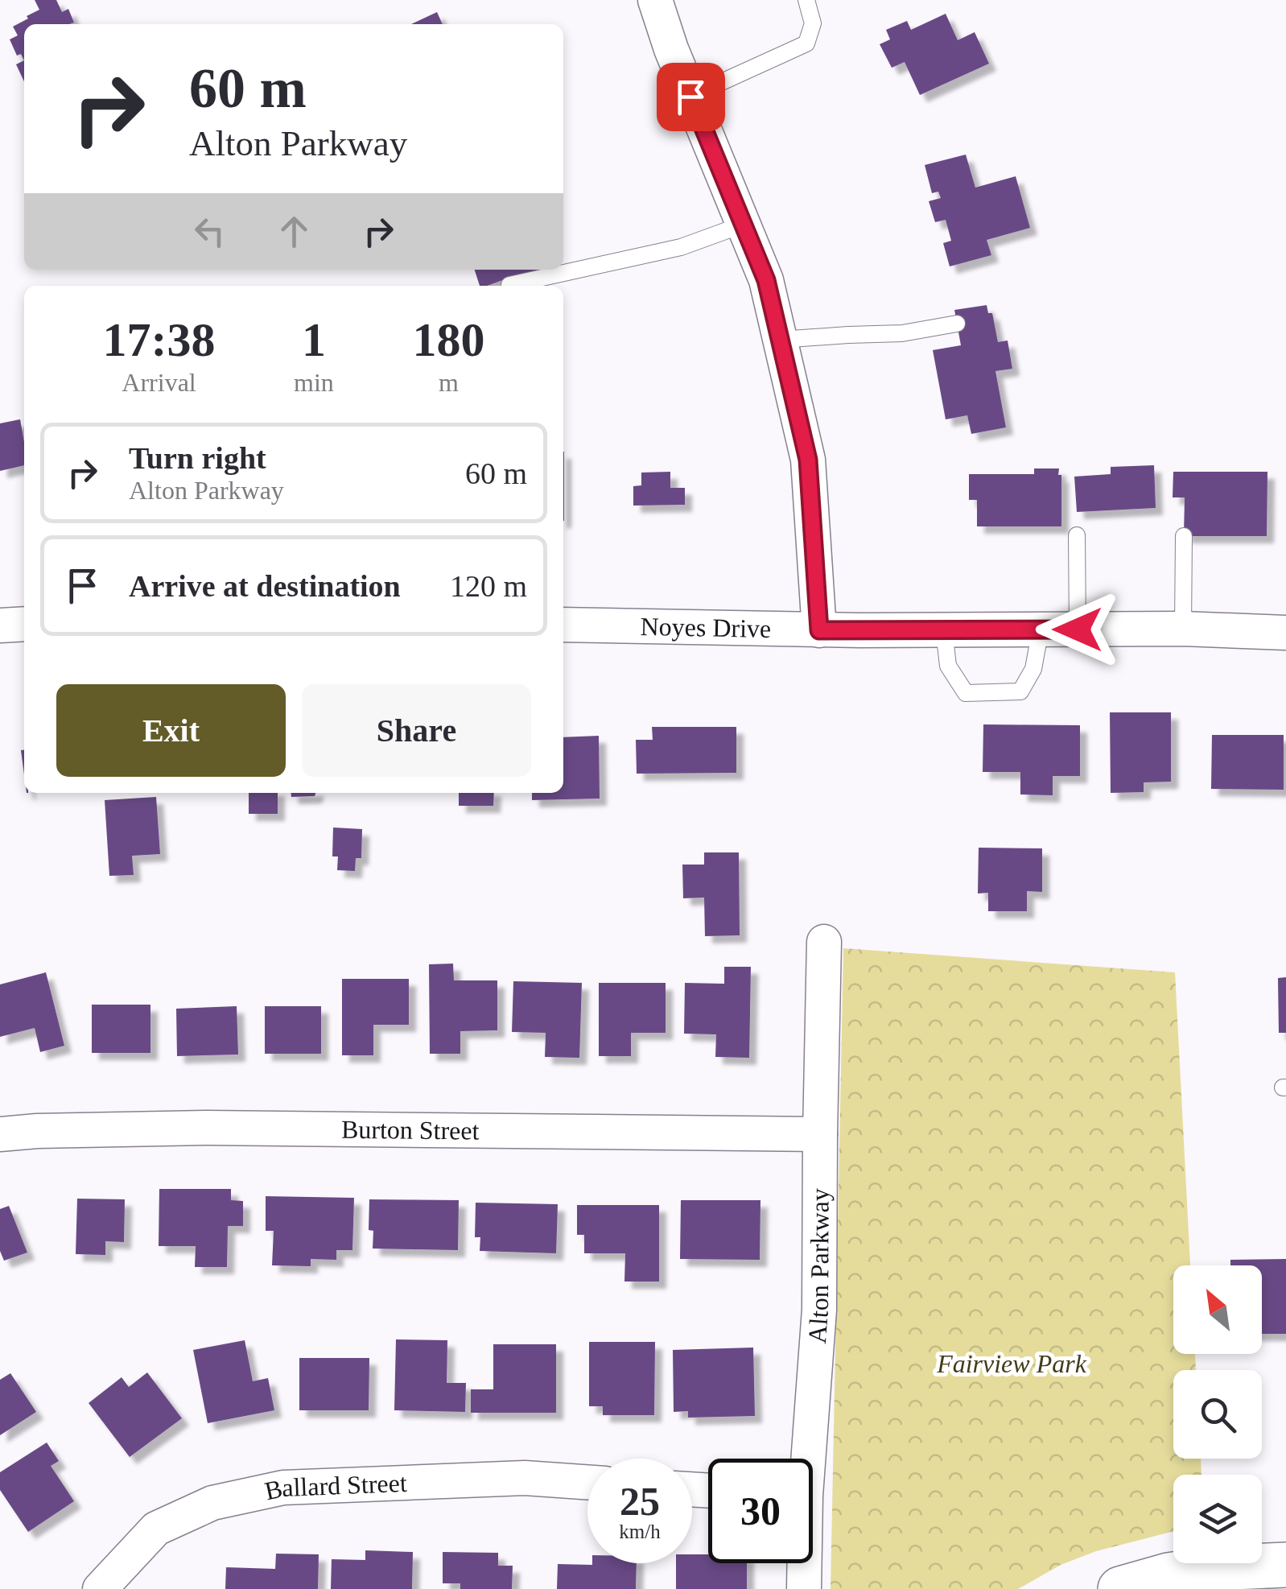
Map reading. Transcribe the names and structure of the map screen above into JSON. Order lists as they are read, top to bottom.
{
  "streets": {
    "street": [
      "Noyes Drive",
      "Burton Street",
      "Alton Parkway",
      "Ballard Street"
    ]
  },
  "crossings": [
    ["Burton Street", "Alton Parkway"]
  ],
  "parks": ["Fairview Park"],
  "north": "top left",
  "page": {
    "turn": ["60 m", "Alton Parkway"],
    "eta": [
      "17:38",
      "Arrival",
      "1",
      "min",
      "180",
      "m"
    ],
    "list": [
      {
        "name": "Turn right",
        "note": "Alton Parkway",
        "value": "60 m"
      },
      {
        "name": "Arrive at destination",
        "value": "120 m"
      }
    ],
    "buttons": ["Exit", "Share"],
    "speed": "25 km/h",
    "limit": "30"
  }
}
